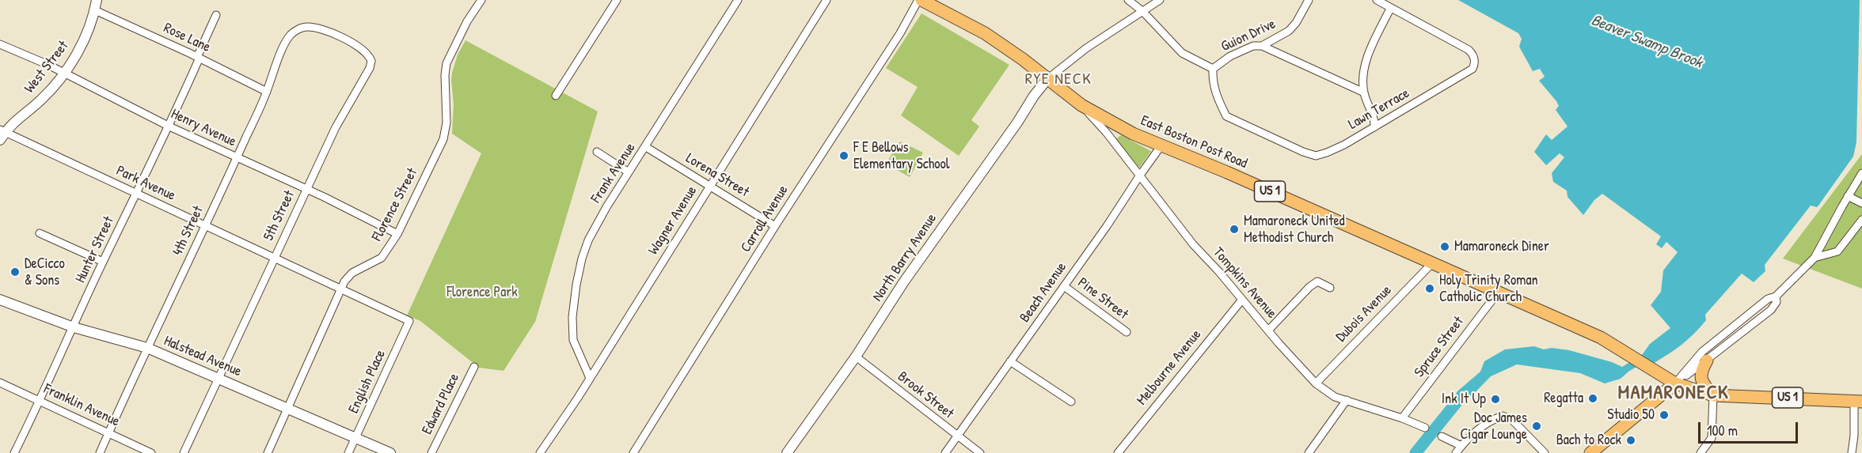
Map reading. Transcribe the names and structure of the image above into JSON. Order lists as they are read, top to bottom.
{
  "streets": {
    "main road": ["East Boston Post Road", "US 1"],
    "street": [
      "Guion Drive",
      "Rose Lane",
      "West Street",
      "Lawn Terrace",
      "Henry Avenue",
      "Frank Avenue",
      "Lorena Street",
      "Park Avenue",
      "Florence Street",
      "5th Street",
      "Carroll Avenue",
      "Wagner Avenue",
      "4th Street",
      "Hunter Street",
      "North Barry Avenue",
      "Tompkins Avenue",
      "Beach Avenue",
      "Pine Street",
      "Dubois Avenue",
      "Spruce Street",
      "Halstead Avenue",
      "Melbourne Avenue",
      "English Place",
      "Brook Street",
      "Edward Place",
      "Franklin Avenue"
    ]
  },
  "crossings": [
    ["Guion Drive", "Lawn Terrace"],
    ["Rose Lane", "West Street"],
    ["Rose Lane", "4th Street"],
    ["Rose Lane", "Hunter Street"],
    ["West Street", "Henry Avenue"],
    ["West Street", "Park Avenue"],
    ["Henry Avenue", "Florence Street"],
    ["Henry Avenue", "5th Street"],
    ["Henry Avenue", "4th Street"],
    ["Henry Avenue", "Hunter Street"],
    ["East Boston Post Road", "US 1"],
    ["East Boston Post Road", "Carroll Avenue"],
    ["East Boston Post Road", "North Barry Avenue"],
    ["East Boston Post Road", "Tompkins Avenue"],
    ["East Boston Post Road", "Beach Avenue"],
    ["East Boston Post Road", "Dubois Avenue"],
    ["East Boston Post Road", "Spruce Street"],
    ["Frank Avenue", "Lorena Street"],
    ["Frank Avenue", "Wagner Avenue"],
    ["Lorena Street", "Carroll Avenue"],
    ["Lorena Street", "Wagner Avenue"],
    ["Park Avenue", "Florence Street"],
    ["Park Avenue", "5th Street"],
    ["Park Avenue", "4th Street"],
    ["Park Avenue", "Hunter Street"],
    ["Park Avenue", "English Place"],
    ["Florence Street", "Halstead Avenue"],
    ["5th Street", "4th Street"],
    ["5th Street", "Halstead Avenue"],
    ["4th Street", "Halstead Avenue"],
    ["4th Street", "Franklin Avenue"],
    ["Hunter Street", "Halstead Avenue"],
    ["Hunter Street", "Franklin Avenue"],
    ["North Barry Avenue", "Brook Street"],
    ["Tompkins Avenue", "Beach Avenue"],
    ["Tompkins Avenue", "Dubois Avenue"],
    ["Tompkins Avenue", "Spruce Street"],
    ["Tompkins Avenue", "Melbourne Avenue"],
    ["Beach Avenue", "Pine Street"],
    ["Beach Avenue", "Brook Street"],
    ["Halstead Avenue", "English Place"]
  ],
  "districts": ["RYE NECK", "MAMARONECK"],
  "water": ["Beaver Swamp Brook"],
  "parks": ["Florence Park"],
  "places": [
    "F E Bellows Elementary School",
    "Mamaroneck United Methodist Church",
    "Mamaroneck Diner",
    "DeCicco & Sons",
    "Holy Trinity Roman Catholic Church",
    "Regatta",
    "Ink It Up",
    "Studio 50",
    "Doc James Cigar Lounge",
    "Bach to Rock"
  ],
  "scale_bar": "100 m"
}
